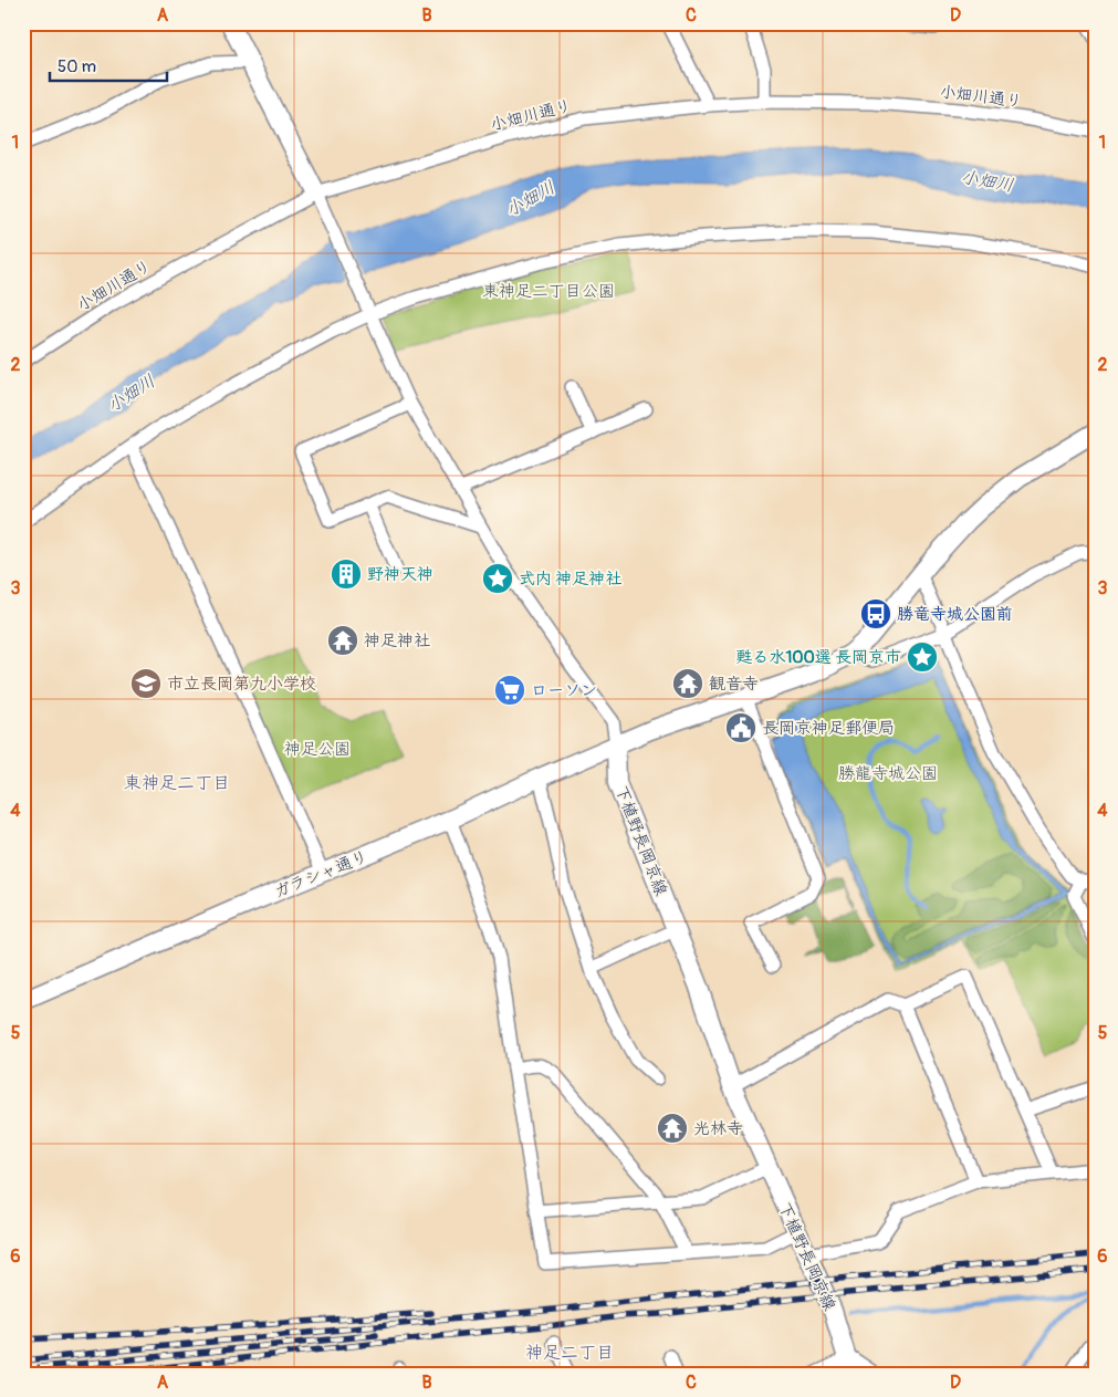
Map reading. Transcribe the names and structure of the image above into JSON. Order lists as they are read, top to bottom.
{
  "streets": {
    "main road": ["下植野長岡京線", "ガラシャ通り"],
    "street": ["小畑川通り"]
  },
  "crossings": [
    ["下植野長岡京線", "ガラシャ通り"]
  ],
  "districts": ["東神足二丁目", "神足二丁目"],
  "water": ["小畑川"],
  "parks": ["東神足二丁目公園", "神足公園", "勝龍寺城公園"],
  "places": {
    "building": ["野神天神"],
    "place": ["式内 神足神社", "甦る水100選 長岡京市"],
    "bus stop": ["勝竜寺城公園前"],
    "temple": ["神足神社", "観音寺", "光林寺"],
    "school or university": ["市立長岡第九小学校"],
    "supermarket": ["ローソン"],
    "public building": ["長岡京神足郵便局"]
  },
  "scale_bar": "50 m",
  "grid": {
    "columns": [
      "A",
      "B",
      "C",
      "D"
    ],
    "rows": [
      "1",
      "2",
      "3",
      "4",
      "5",
      "6"
    ]
  }
}
